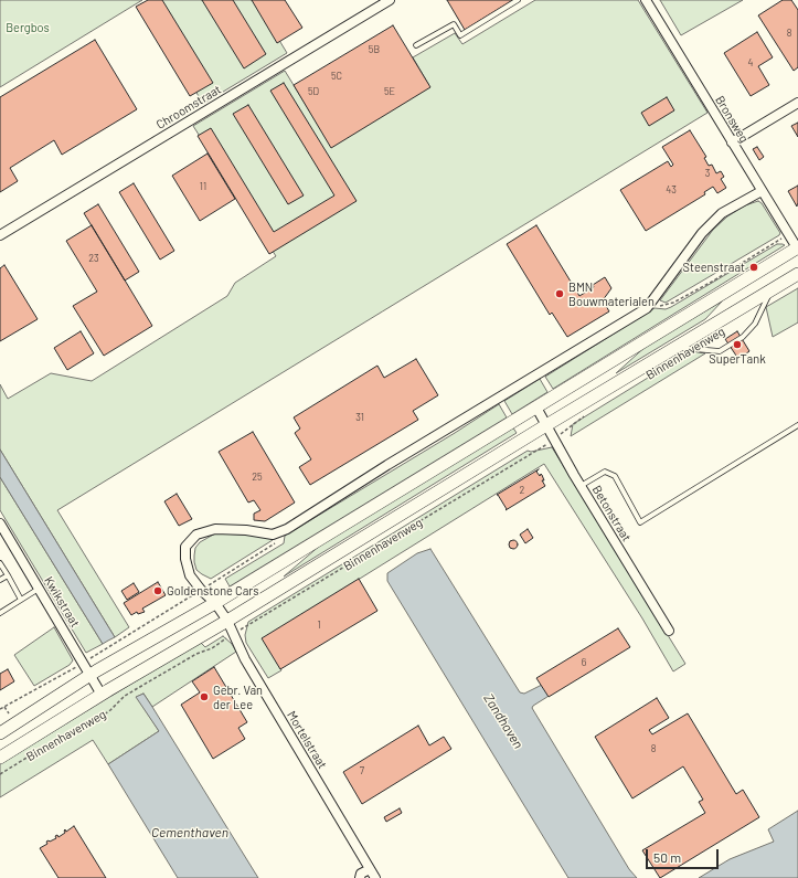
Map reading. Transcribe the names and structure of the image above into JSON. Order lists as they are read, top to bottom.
{
  "streets": {
    "main road": ["Binnenhavenweg"],
    "street": [
      "Chroomstraat",
      "Bronsweg",
      "Betonstraat",
      "Kwikstraat",
      "Mortelstraat"
    ]
  },
  "crossings": [
    ["Binnenhavenweg", "Betonstraat"],
    ["Binnenhavenweg", "Kwikstraat"],
    ["Binnenhavenweg", "Mortelstraat"]
  ],
  "water": ["Zandhaven", "Cementhaven"],
  "parks": ["Bergbos"],
  "places": [
    "Steenstraat",
    "BMN Bouwmaterialen",
    "SuperTank",
    "Goldenstone Cars",
    "Gebr. Van der Lee"
  ],
  "house_numbers": [
    "8",
    "5B",
    "4",
    "5C",
    "5D",
    "5E",
    "3",
    "11",
    "43",
    "23",
    "31",
    "25",
    "2",
    "1",
    "6",
    "8",
    "7"
  ],
  "scale_bar": "50 m"
}
